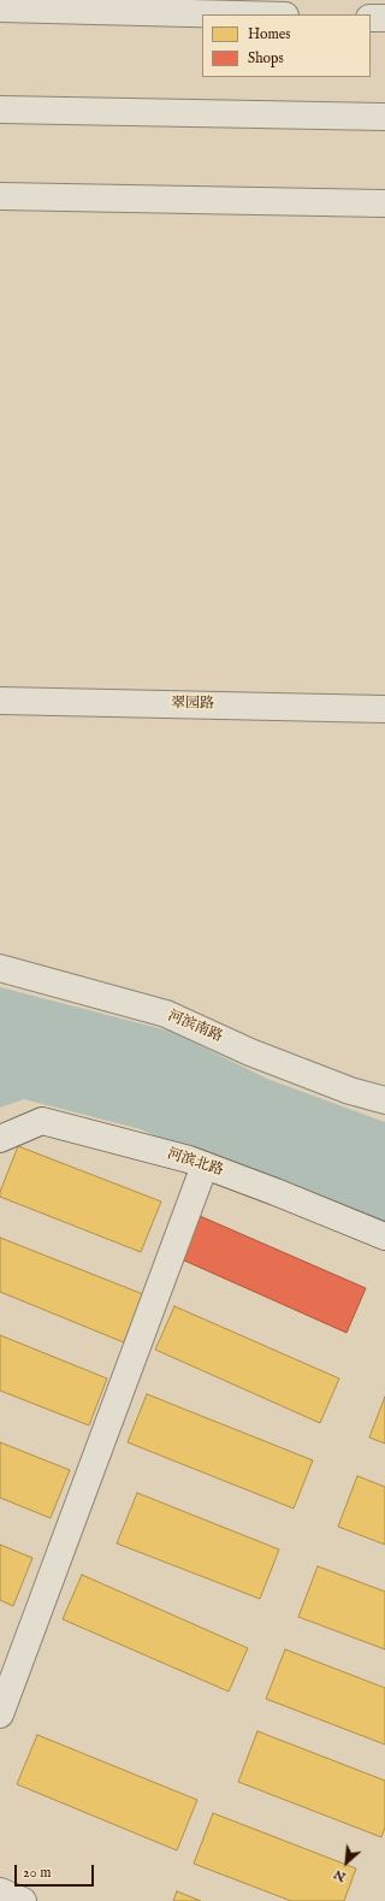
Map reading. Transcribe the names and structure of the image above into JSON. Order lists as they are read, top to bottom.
{
  "streets": {
    "street": ["翠园路", "河滨南路", "河滨北路"]
  },
  "legend": ["Homes", "Shops"],
  "scale_bar": "20 m",
  "north": "bottom left"
}
